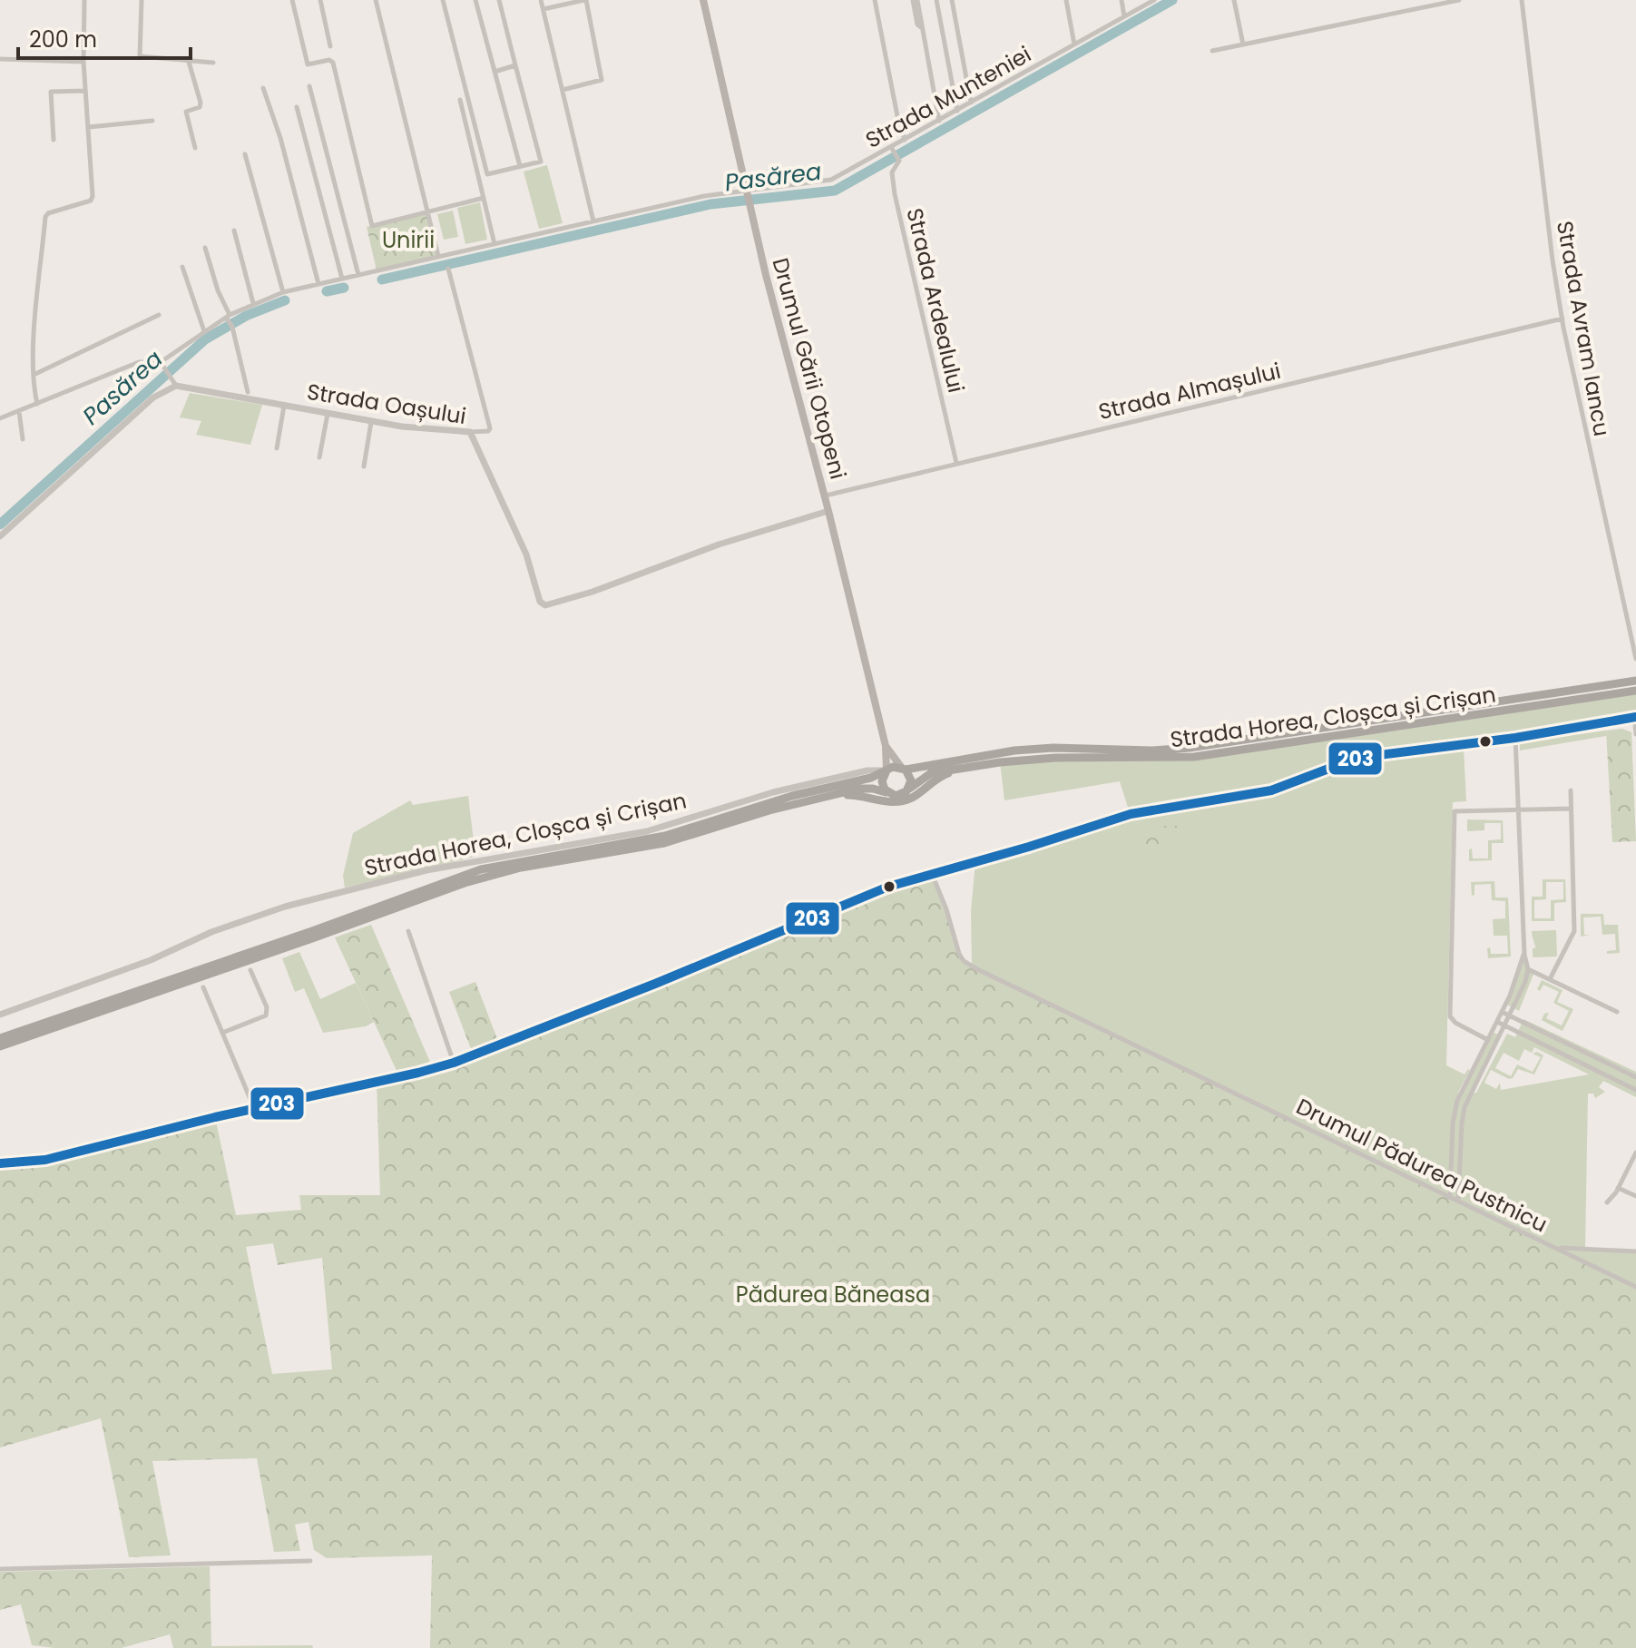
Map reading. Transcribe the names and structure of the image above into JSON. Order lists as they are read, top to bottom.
{
  "streets": {
    "main road": ["Drumul Gării Otopeni", "Strada Horea, Cloșca și Crișan"],
    "street": [
      "Strada Munteniei",
      "Strada Ardealului",
      "Strada Avram Iancu",
      "Strada Almașului",
      "Strada Oașului",
      "Drumul Pădurea Pustnicu"
    ]
  },
  "crossings": [
    ["Strada Munteniei", "Strada Ardealului"],
    ["Strada Munteniei", "Drumul Gării Otopeni"],
    ["Strada Ardealului", "Strada Almașului"],
    ["Strada Avram Iancu", "Strada Almașului"],
    ["Drumul Gării Otopeni", "Strada Almașului"],
    ["Drumul Gării Otopeni", "Strada Oașului"],
    ["Drumul Gării Otopeni", "Strada Horea, Cloșca și Crișan"]
  ],
  "water": ["Pasărea"],
  "parks": ["Unirii", "Pădurea Băneasa"],
  "lines": ["transit line 203"],
  "scale_bar": "200 m"
}
